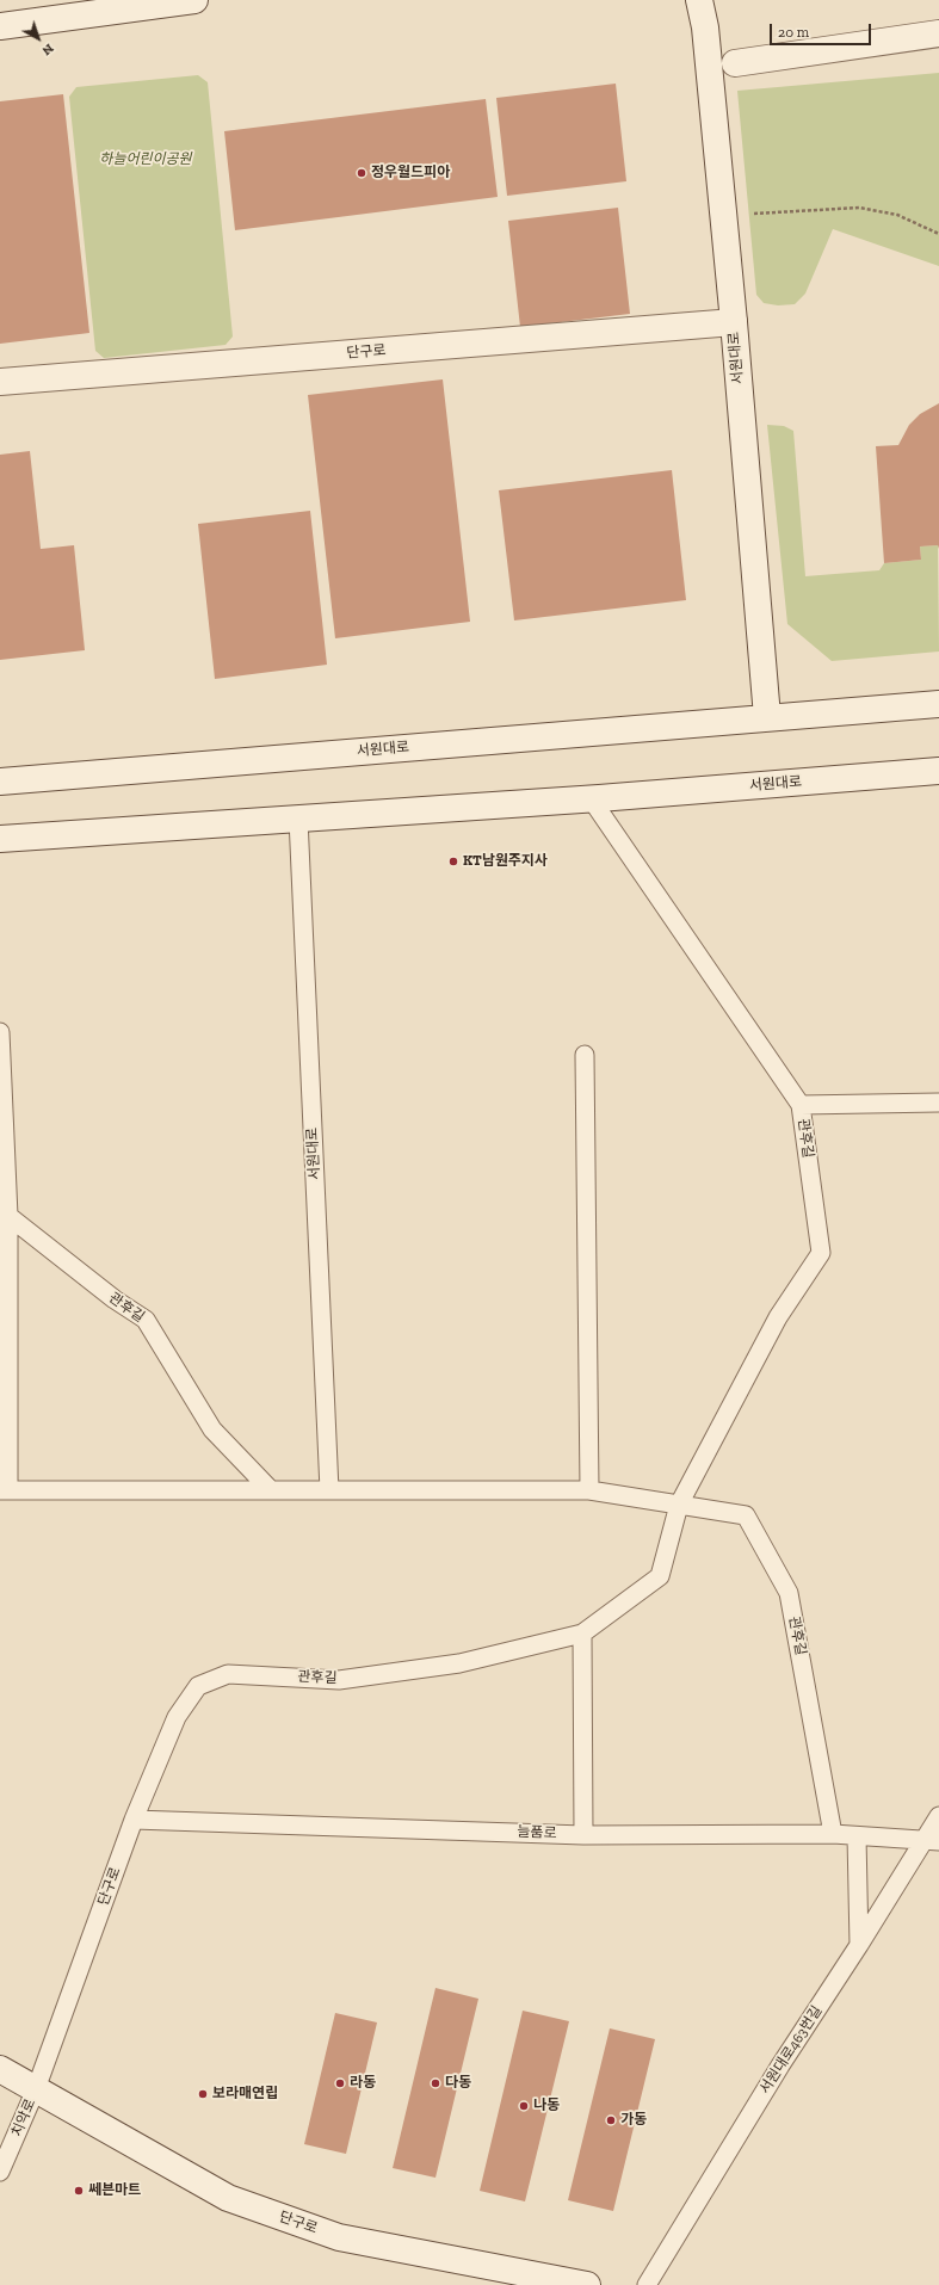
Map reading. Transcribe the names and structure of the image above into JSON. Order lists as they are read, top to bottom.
{
  "streets": {
    "street": ["단구로", "서원대로"],
    "lane": [
      "관후길",
      "늘품로",
      "서원대로463번길",
      "치악로"
    ]
  },
  "crossings": [
    ["단구로", "서원대로"],
    ["단구로", "관후길"],
    ["단구로", "늘품로"],
    ["단구로", "치악로"],
    ["서원대로", "관후길"],
    ["관후길", "늘품로"],
    ["늘품로", "서원대로463번길"]
  ],
  "parks": ["하늘어린이공원"],
  "places": [
    "정우월드피아",
    "KT남원주지사",
    "라동",
    "다동",
    "보라매연립",
    "나동",
    "가동",
    "쎄븐마트"
  ],
  "scale_bar": "20 m",
  "north": "bottom right"
}
